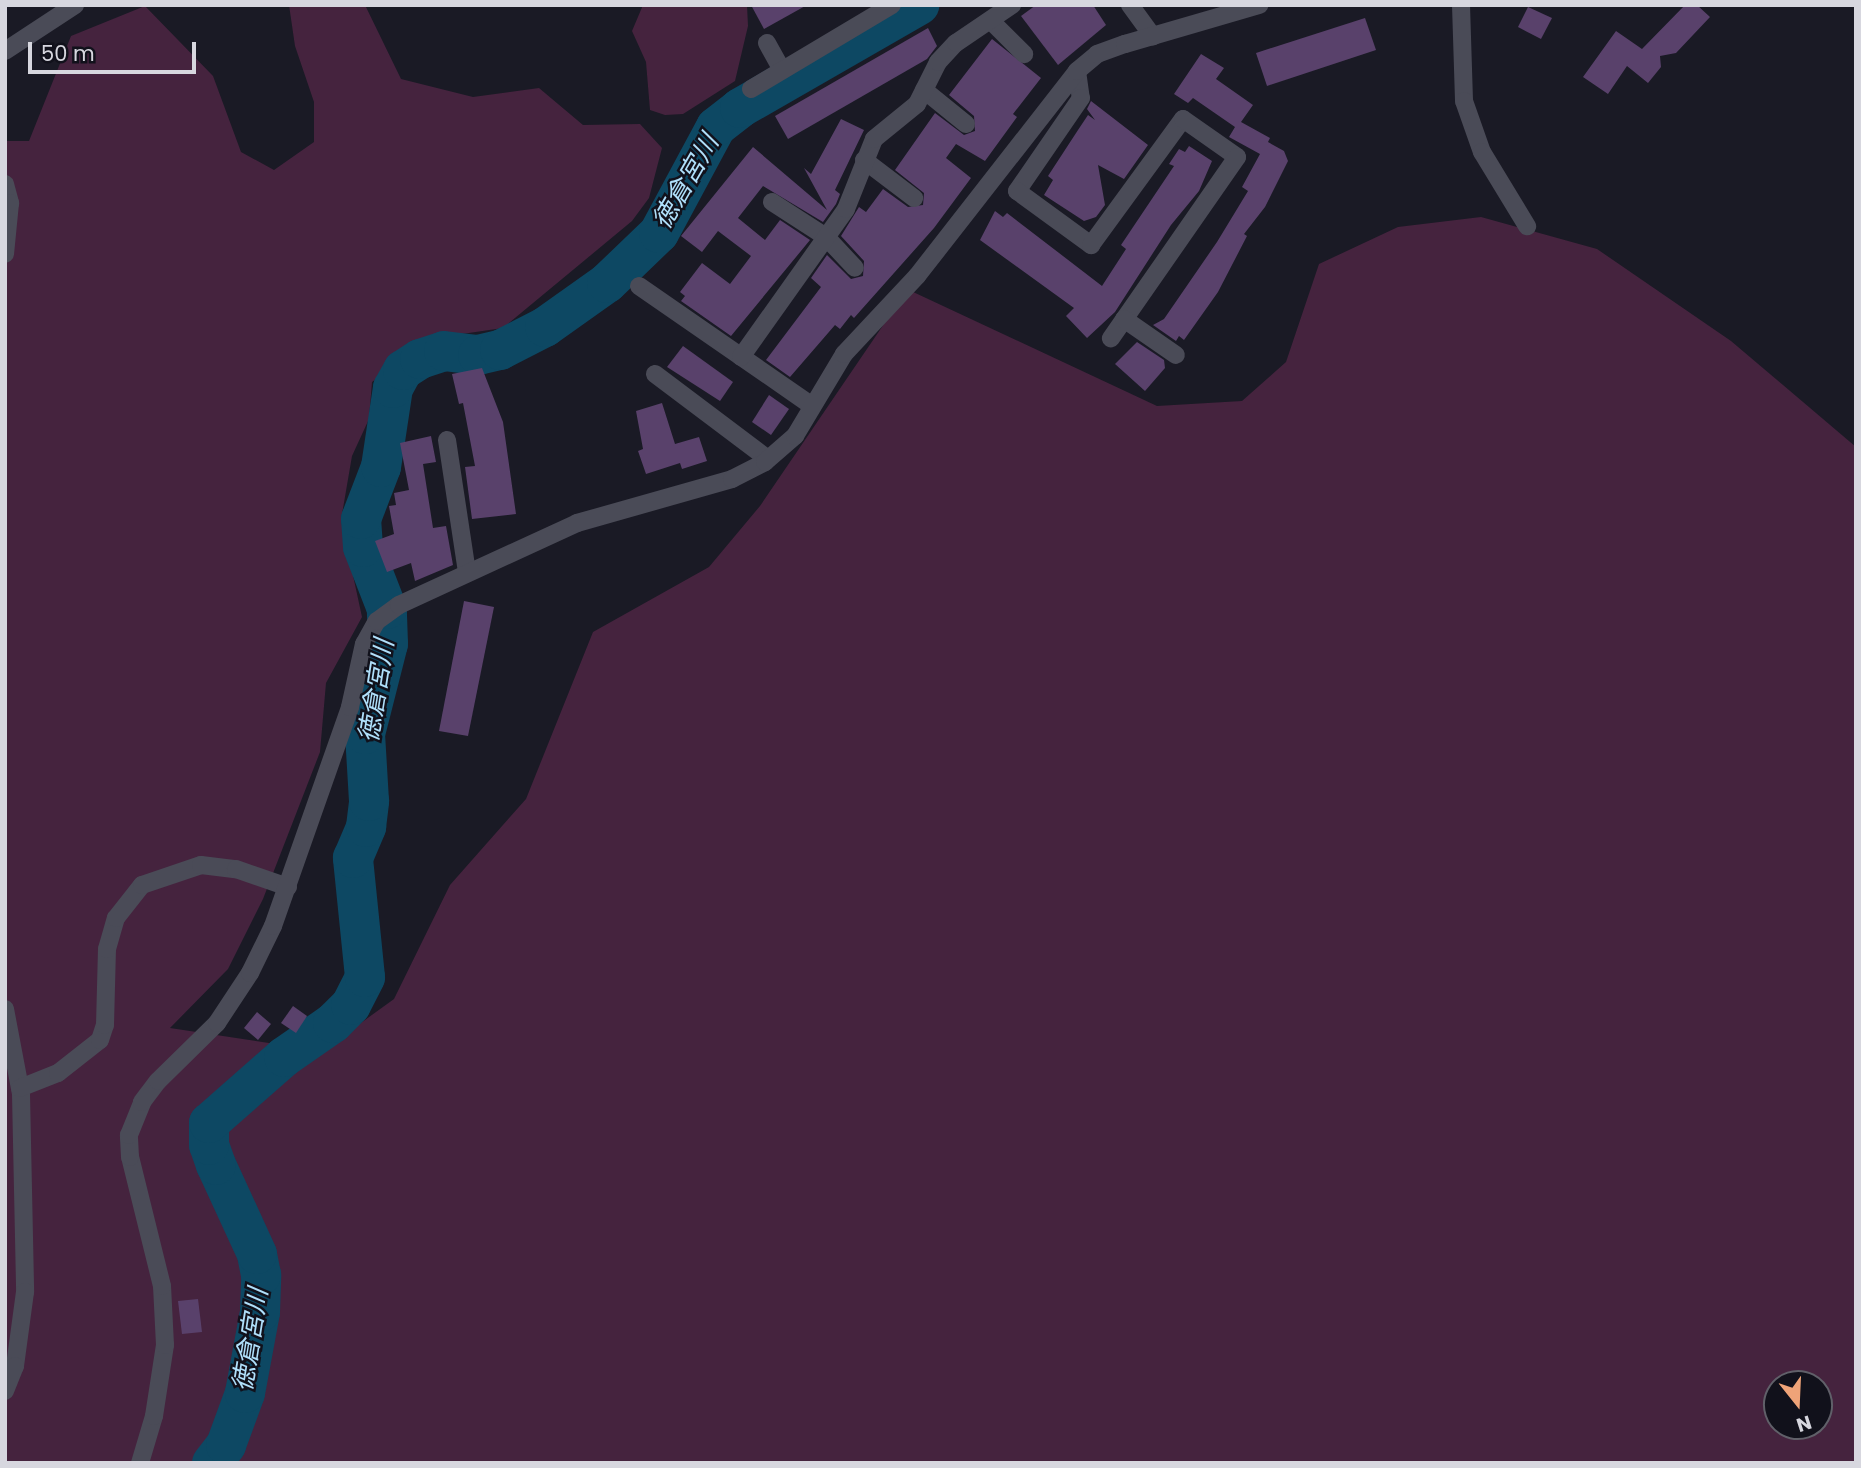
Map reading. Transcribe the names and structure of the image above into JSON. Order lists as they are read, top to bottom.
{
  "water": ["徳倉宮川"],
  "scale_bar": "50 m",
  "north": "bottom"
}
